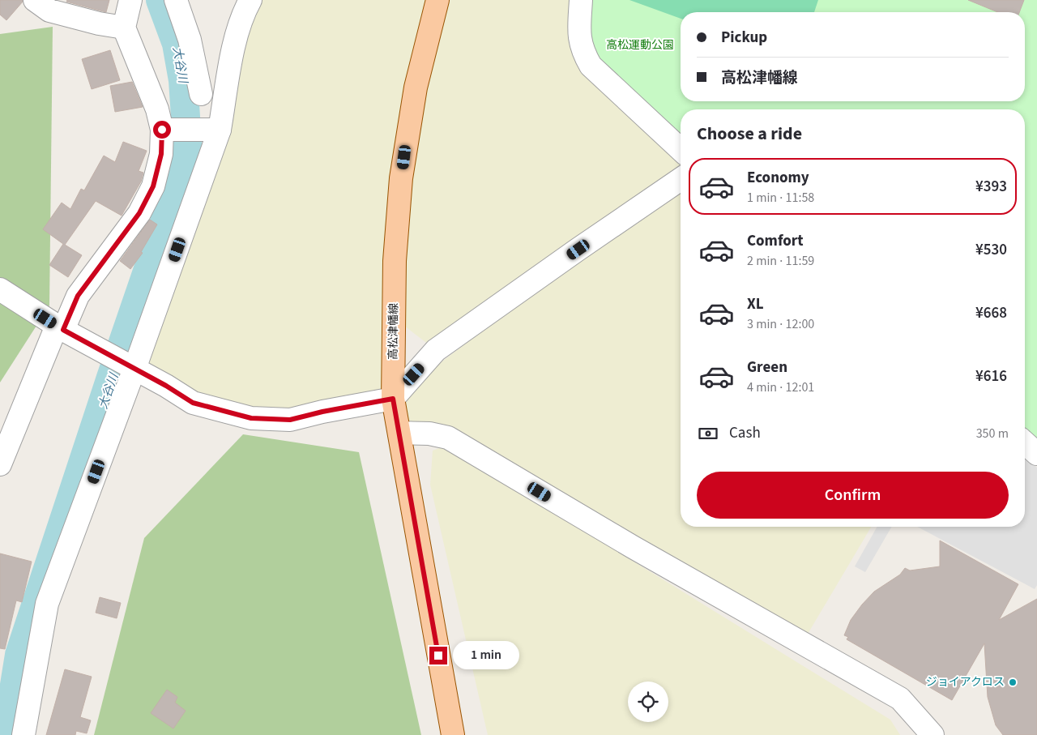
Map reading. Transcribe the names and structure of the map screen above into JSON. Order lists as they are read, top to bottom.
{
  "streets": {
    "main road": ["高松津幡線"]
  },
  "water": ["大谷川"],
  "parks": ["高松運動公園"],
  "places": ["ジョイアクロス"],
  "page": {
    "banner": ["Pickup", "高松津幡線"],
    "heading": "Choose a ride",
    "list": [
      {
        "name": "Economy",
        "note": "1 min · 11:58",
        "value": "¥393"
      },
      {
        "name": "Comfort",
        "note": "2 min · 11:59",
        "value": "¥530"
      },
      {
        "name": "XL",
        "note": "3 min · 12:00",
        "value": "¥668"
      },
      {
        "name": "Green",
        "note": "4 min · 12:01",
        "value": "¥616"
      }
    ],
    "pay": ["Cash", "350 m"],
    "buttons": "Confirm",
    "bubble": "1 min"
  }
}
